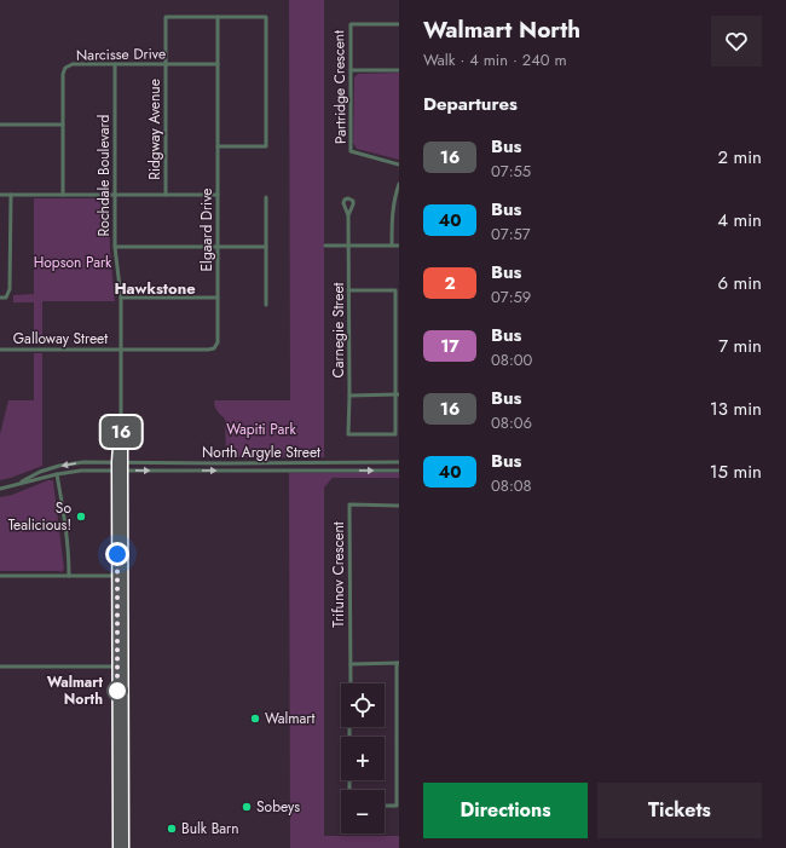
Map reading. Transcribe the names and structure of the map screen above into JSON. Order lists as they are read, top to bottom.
{
  "streets": {
    "street": [
      "Narcisse Drive",
      "Partridge Crescent",
      "Ridgway Avenue",
      "Rochdale Boulevard",
      "Elgaard Drive",
      "Carnegie Street",
      "Galloway Street",
      "North Argyle Street",
      "Trifunov Crescent"
    ]
  },
  "crossings": [
    ["Narcisse Drive", "Ridgway Avenue"],
    ["Narcisse Drive", "Rochdale Boulevard"],
    ["Narcisse Drive", "Elgaard Drive"],
    ["Ridgway Avenue", "Elgaard Drive"],
    ["Rochdale Boulevard", "Elgaard Drive"],
    ["Rochdale Boulevard", "Galloway Street"],
    ["Rochdale Boulevard", "North Argyle Street"],
    ["Elgaard Drive", "Galloway Street"]
  ],
  "districts": ["Hawkstone"],
  "parks": ["Hopson Park", "Wapiti Park"],
  "places": [
    "So Tealicious!",
    "Walmart North",
    "Walmart",
    "Sobeys",
    "Bulk Barn"
  ],
  "lines": ["bus line 16"],
  "page": {
    "on_map": "16",
    "heading": [
      ["Walmart North", "Walk · 4 min · 240 m"],
      "Departures"
    ],
    "list": [
      {
        "mark": "16",
        "name": "Bus",
        "note": "07:55",
        "value": "2 min"
      },
      {
        "mark": "40",
        "name": "Bus",
        "note": "07:57",
        "value": "4 min"
      },
      {
        "mark": "2",
        "name": "Bus",
        "note": "07:59",
        "value": "6 min"
      },
      {
        "mark": "17",
        "name": "Bus",
        "note": "08:00",
        "value": "7 min"
      },
      {
        "mark": "16",
        "name": "Bus",
        "note": "08:06",
        "value": "13 min"
      },
      {
        "mark": "40",
        "name": "Bus",
        "note": "08:08",
        "value": "15 min"
      }
    ],
    "map_buttons": ["+", "−"],
    "buttons": ["Directions", "Tickets"]
  }
}
